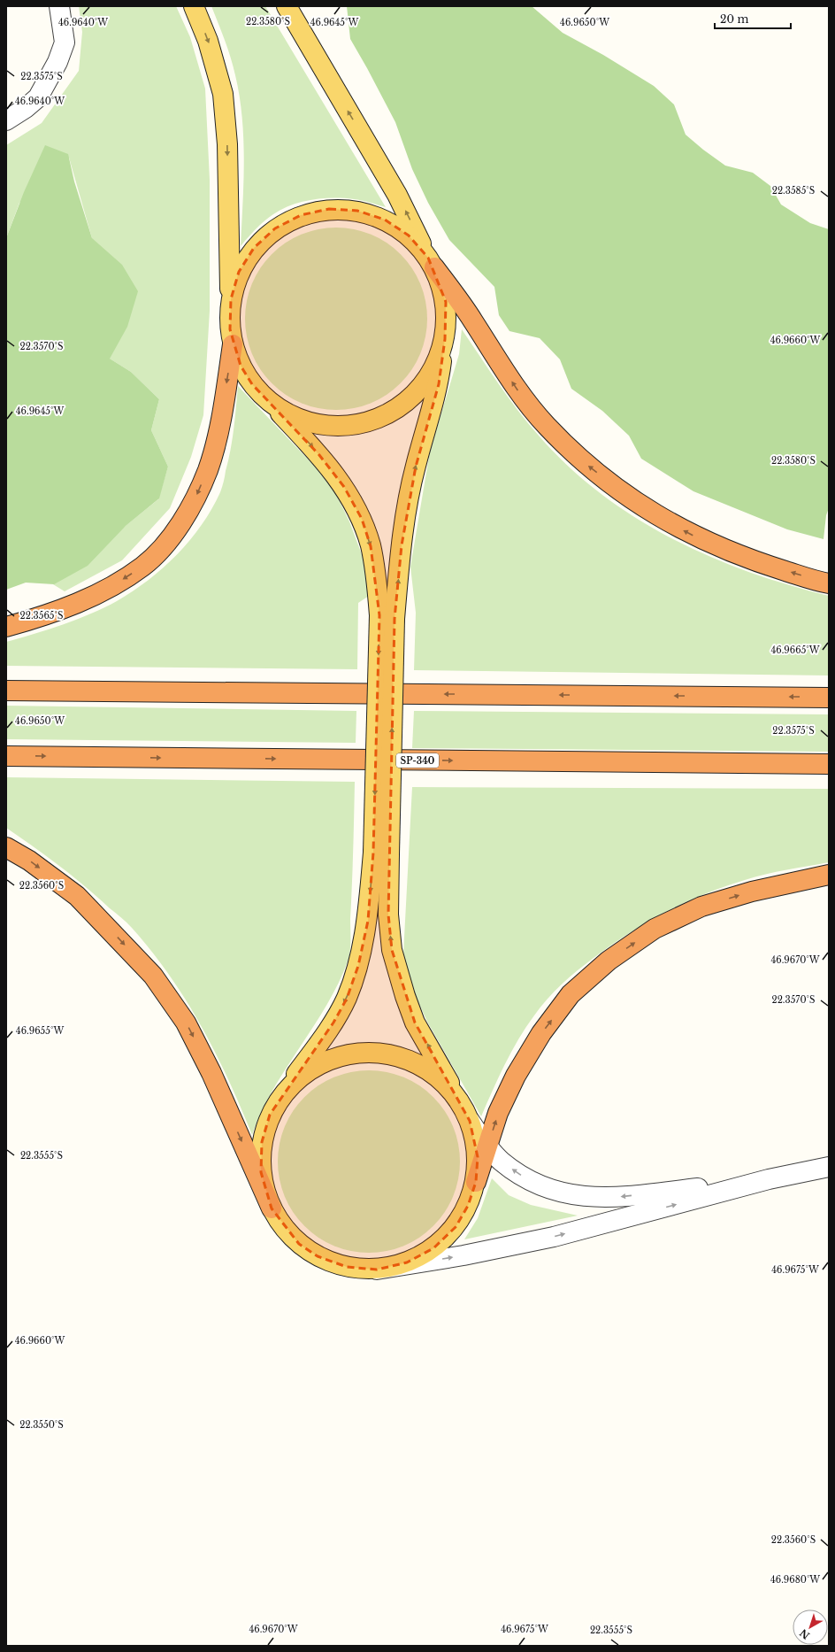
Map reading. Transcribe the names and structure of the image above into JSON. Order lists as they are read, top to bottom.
{
  "streets": {
    "highway": ["SP-340"]
  },
  "scale_bar": "20 m",
  "north": "bottom left",
  "coordinates": [
    "22.3580°S",
    "46.9640°W",
    "46.9645°W",
    "46.9650°W",
    "22.3575°S",
    "22.3585°S",
    "46.9660°W",
    "22.3570°S",
    "22.3565°S",
    "46.9665°W",
    "22.3560°S",
    "46.9670°W",
    "46.9655°W",
    "22.3555°S",
    "46.9675°W",
    "22.3550°S",
    "46.9680°W"
  ]
}
